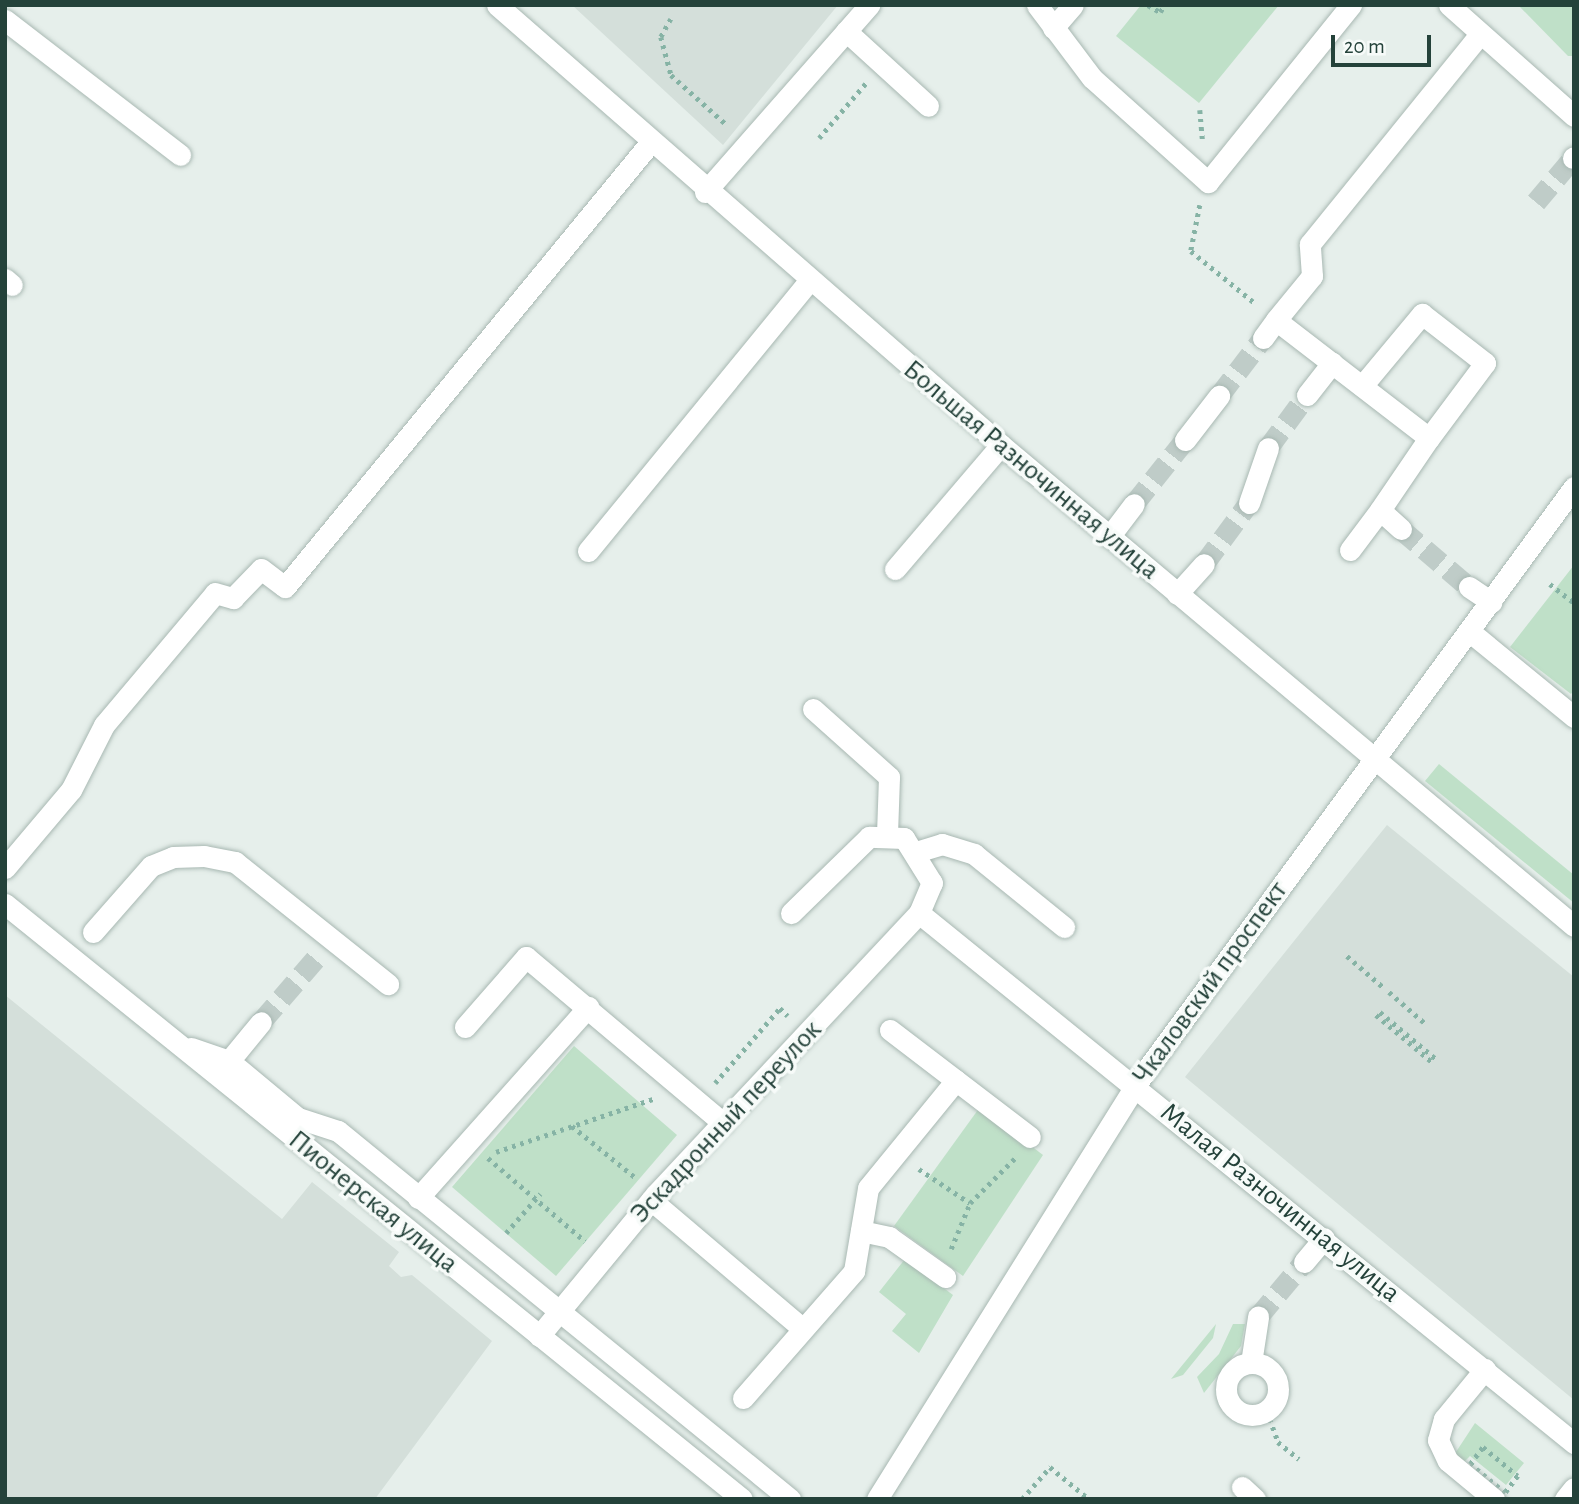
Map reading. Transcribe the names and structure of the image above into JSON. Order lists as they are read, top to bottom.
{
  "streets": {
    "street": [
      "Большая Разночинная улица",
      "Чкаловский проспект",
      "Эскадронный переулок",
      "Пионерская улица",
      "Малая Разночинная улица"
    ]
  },
  "crossings": [
    ["Большая Разночинная улица", "Чкаловский проспект"],
    ["Чкаловский проспект", "Малая Разночинная улица"],
    ["Эскадронный переулок", "Пионерская улица"],
    ["Эскадронный переулок", "Малая Разночинная улица"]
  ],
  "scale_bar": "20 m"
}
